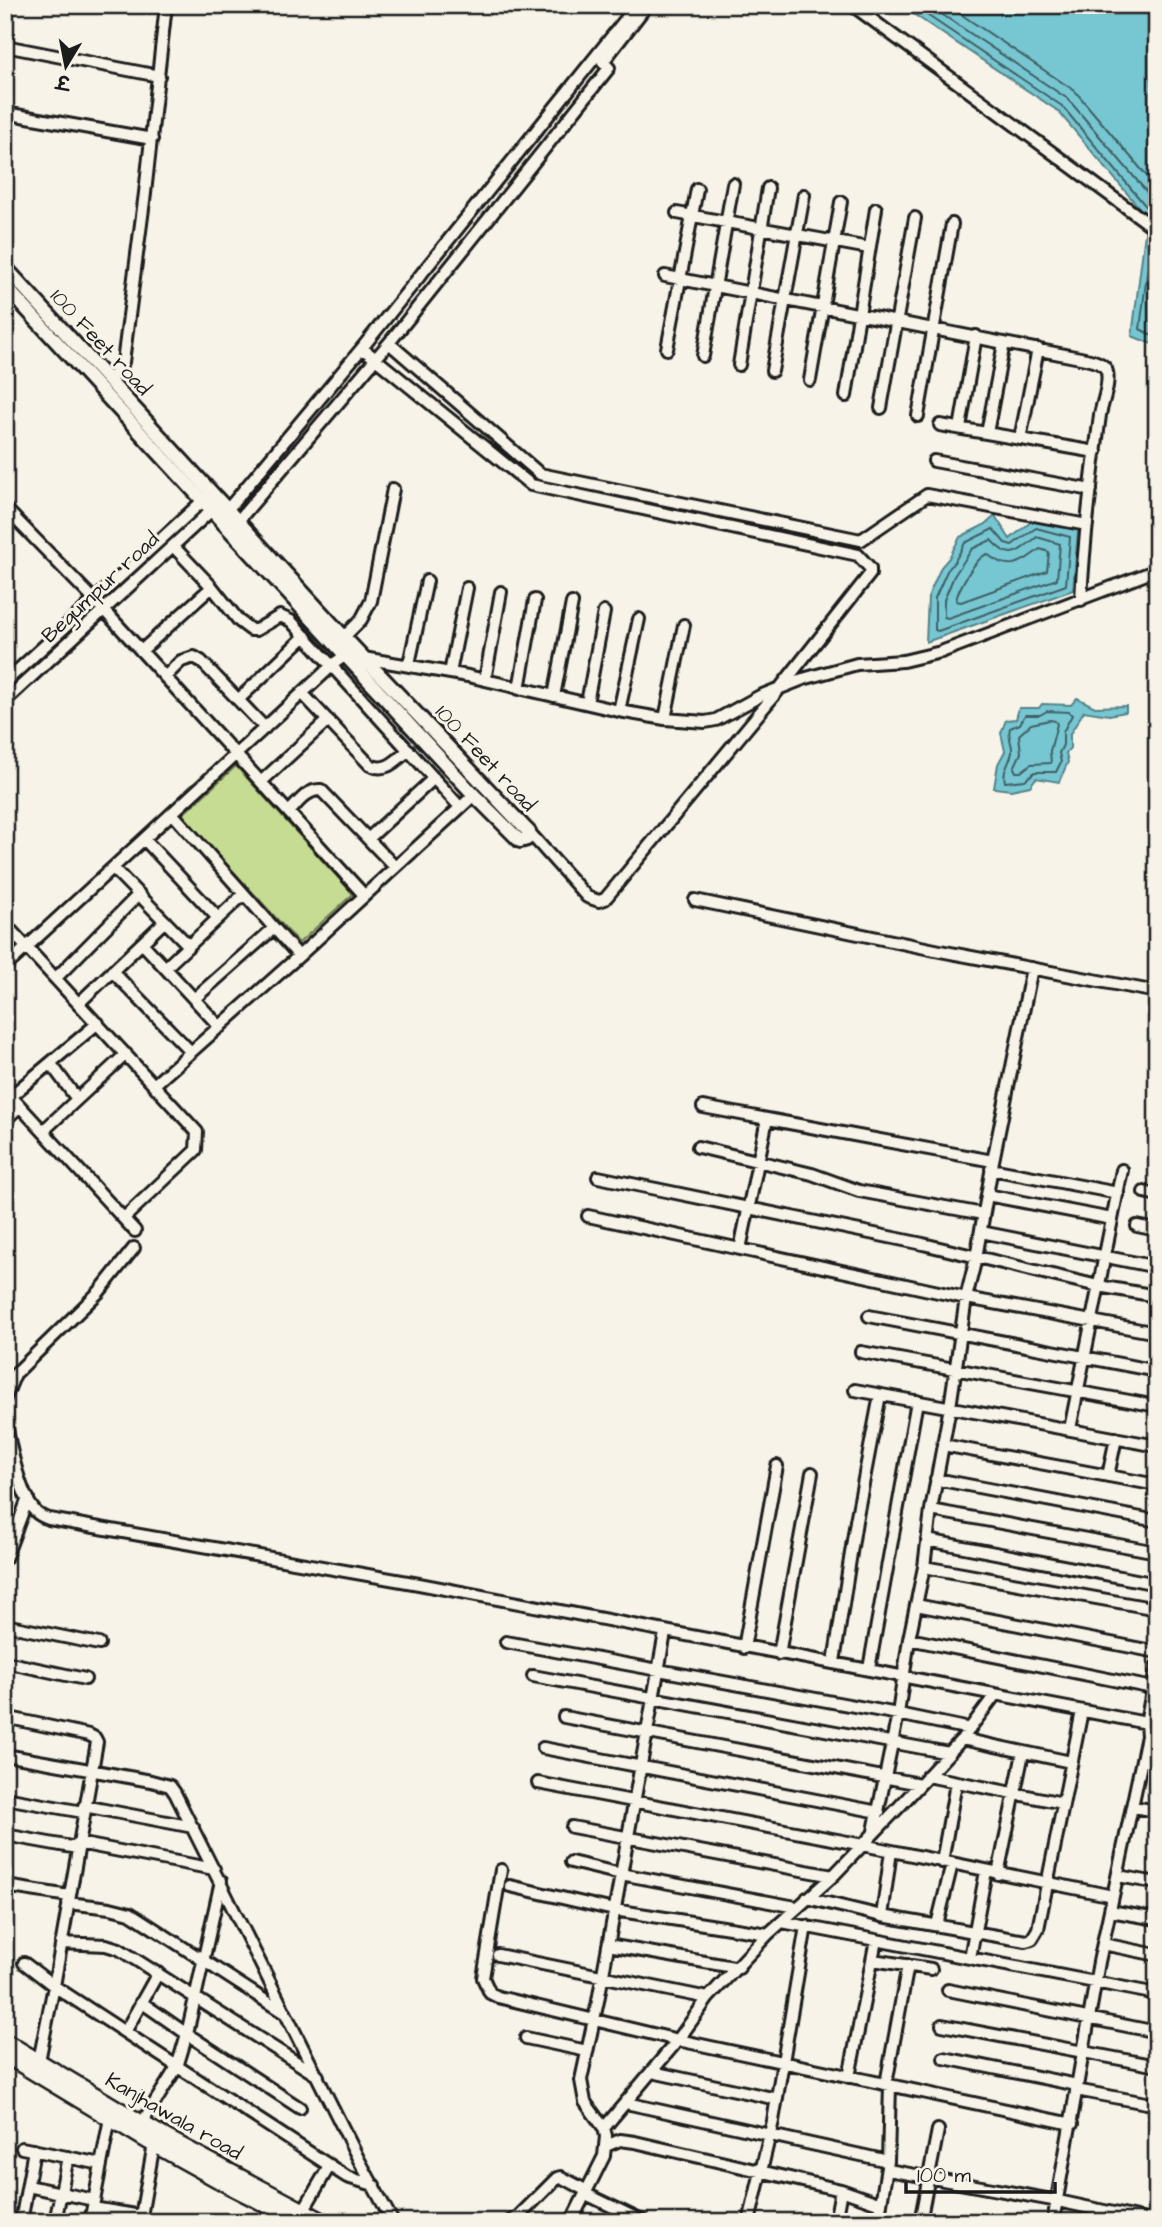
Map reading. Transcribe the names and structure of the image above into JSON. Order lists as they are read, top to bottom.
{
  "streets": {
    "main road": ["Kanjhawala road"],
    "street": ["100 Feet road", "Begumpur road"]
  },
  "crossings": [
    ["100 Feet road", "Begumpur road"]
  ],
  "scale_bar": "100 m",
  "north": "bottom"
}
